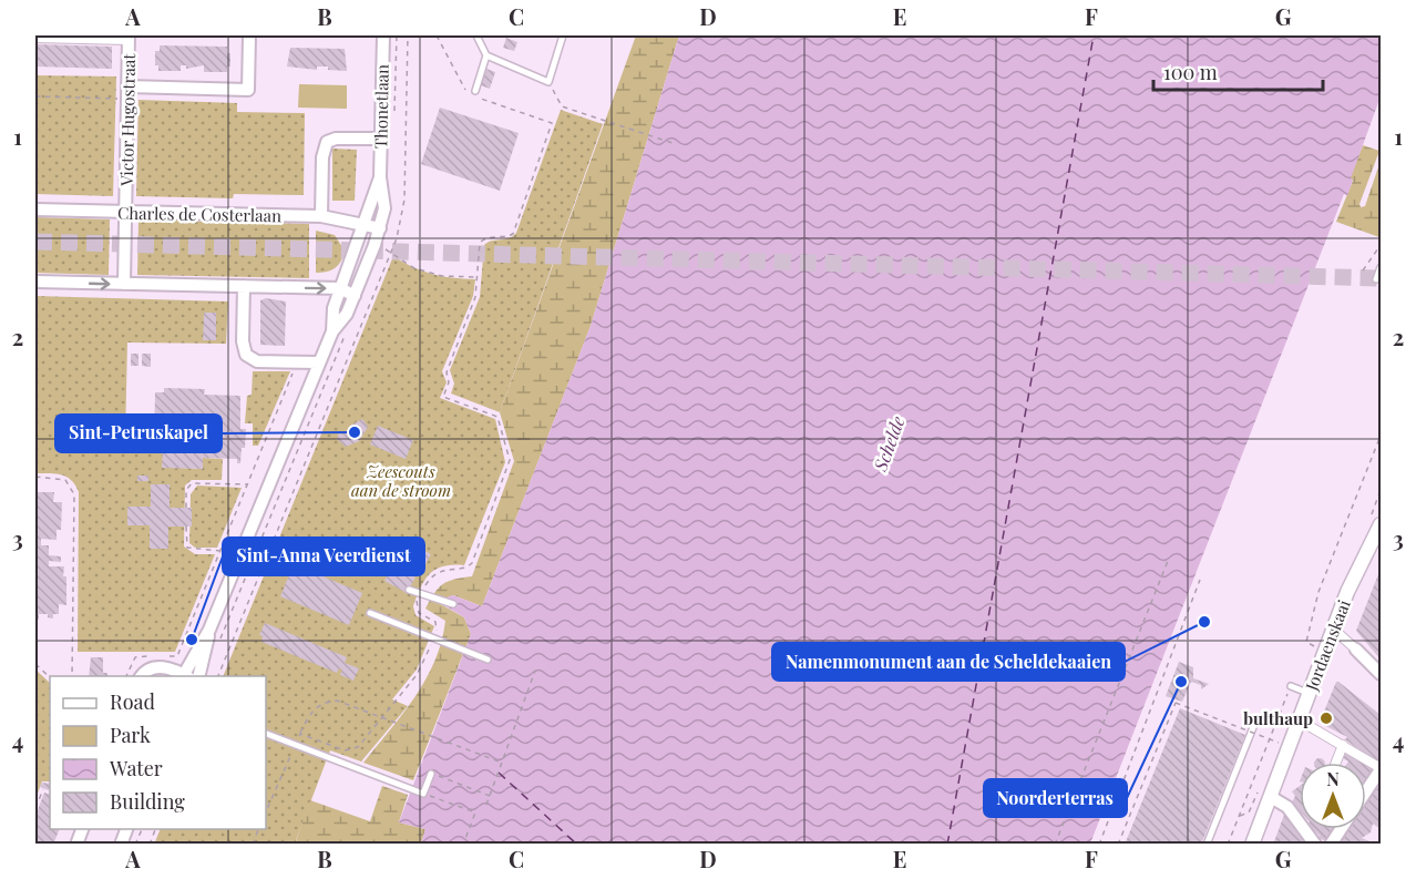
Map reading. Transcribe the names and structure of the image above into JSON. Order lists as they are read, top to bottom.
{
  "streets": {
    "street": [
      "Thonetlaan",
      "Victor Hugostraat",
      "Charles de Costerlaan",
      "Jordaenskaai"
    ]
  },
  "crossings": [
    ["Thonetlaan", "Charles de Costerlaan"],
    ["Victor Hugostraat", "Charles de Costerlaan"]
  ],
  "water": ["Schelde"],
  "parks": ["Zeescouts aan de stroom"],
  "places": [
    "Sint-Petruskapel",
    "Namenmonument aan de Scheldekaaien",
    "Sint-Anna Veerdienst",
    "Noorderterras",
    "bulthaup"
  ],
  "legend": [
    "Road",
    "Park",
    "Water",
    "Building"
  ],
  "scale_bar": "100 m",
  "north": "top",
  "grid": {
    "columns": [
      "A",
      "B",
      "C",
      "D",
      "E",
      "F",
      "G"
    ],
    "rows": [
      "1",
      "2",
      "3",
      "4"
    ]
  }
}
